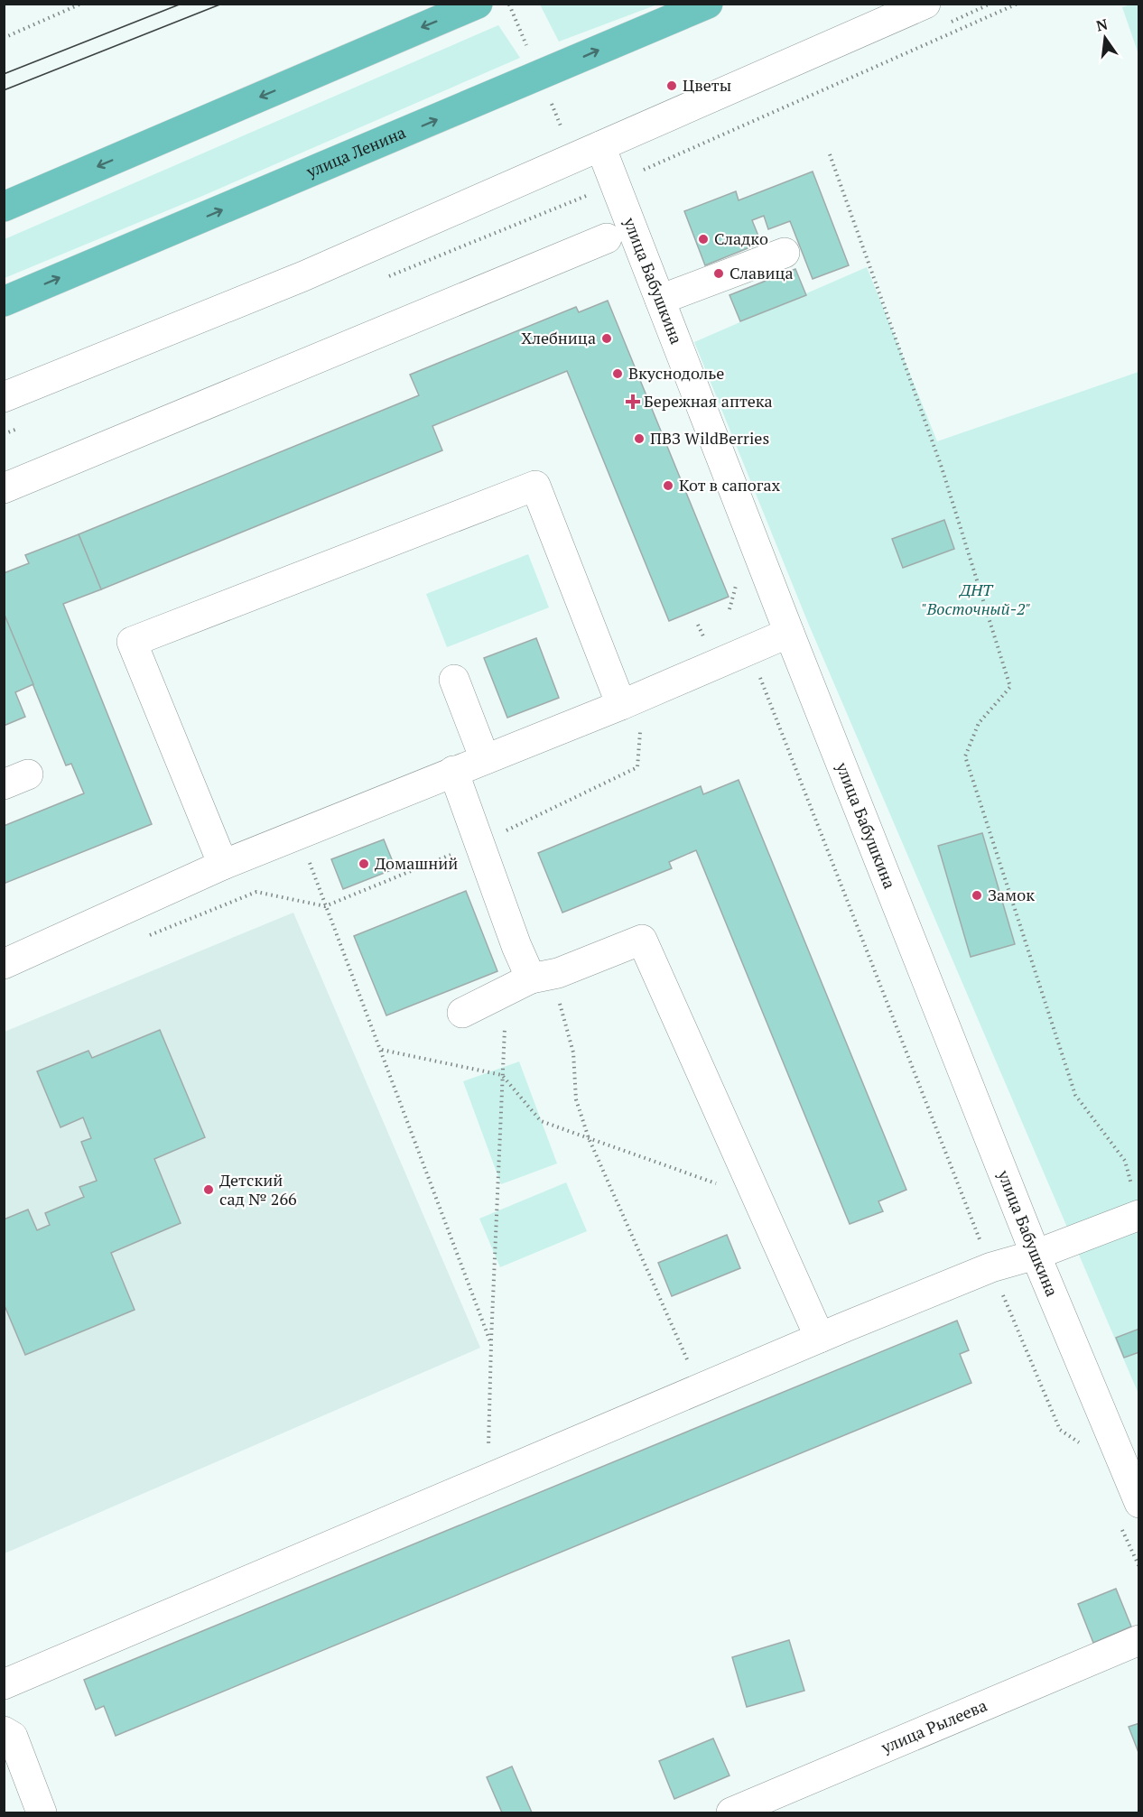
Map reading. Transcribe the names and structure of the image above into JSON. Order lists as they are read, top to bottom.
{
  "streets": {
    "main road": ["улица Ленина"],
    "street": ["улица Бабушкина", "улица Рылеева"]
  },
  "parks": ["ДНТ \"Восточный-2\""],
  "places": {
    "other": [
      "Цветы",
      "Сладко",
      "Славица",
      "Хлебница",
      "Вкуснодолье",
      "ПВЗ WildBerries",
      "Кот в сапогах",
      "Домашний",
      "Замок",
      "Детский сад № 266"
    ],
    "health": ["Бережная аптека"]
  },
  "north": "top"
}
